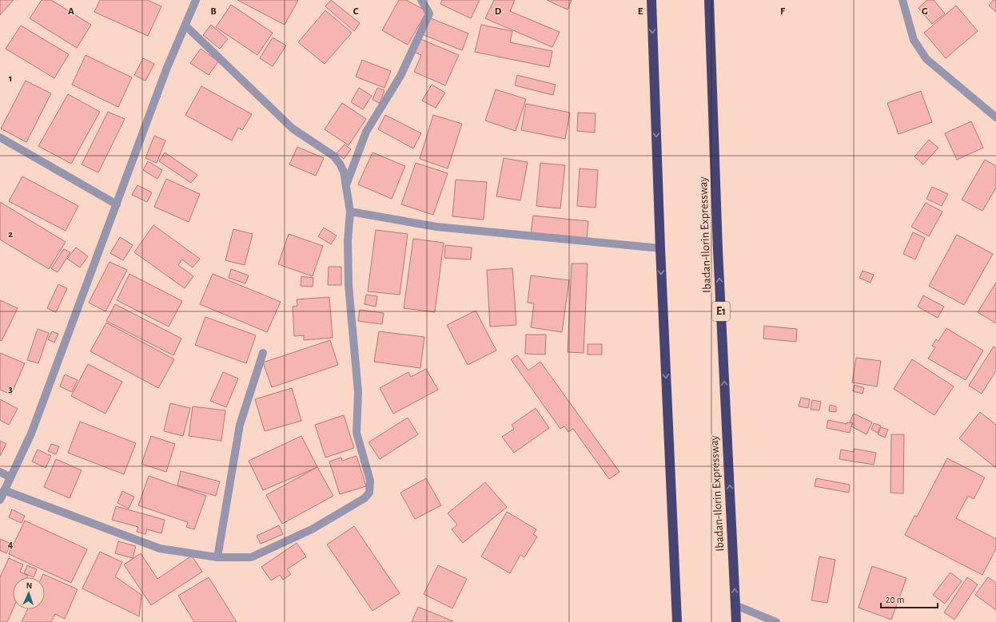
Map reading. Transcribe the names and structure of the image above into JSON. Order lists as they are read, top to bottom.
{
  "streets": {
    "highway": ["Ibadan-Ilorin Expressway", "E1"]
  },
  "scale_bar": "20 m",
  "north": "top",
  "grid": {
    "columns": [
      "A",
      "B",
      "C",
      "D",
      "E",
      "F",
      "G"
    ],
    "rows": [
      "1",
      "2",
      "3",
      "4"
    ]
  }
}
